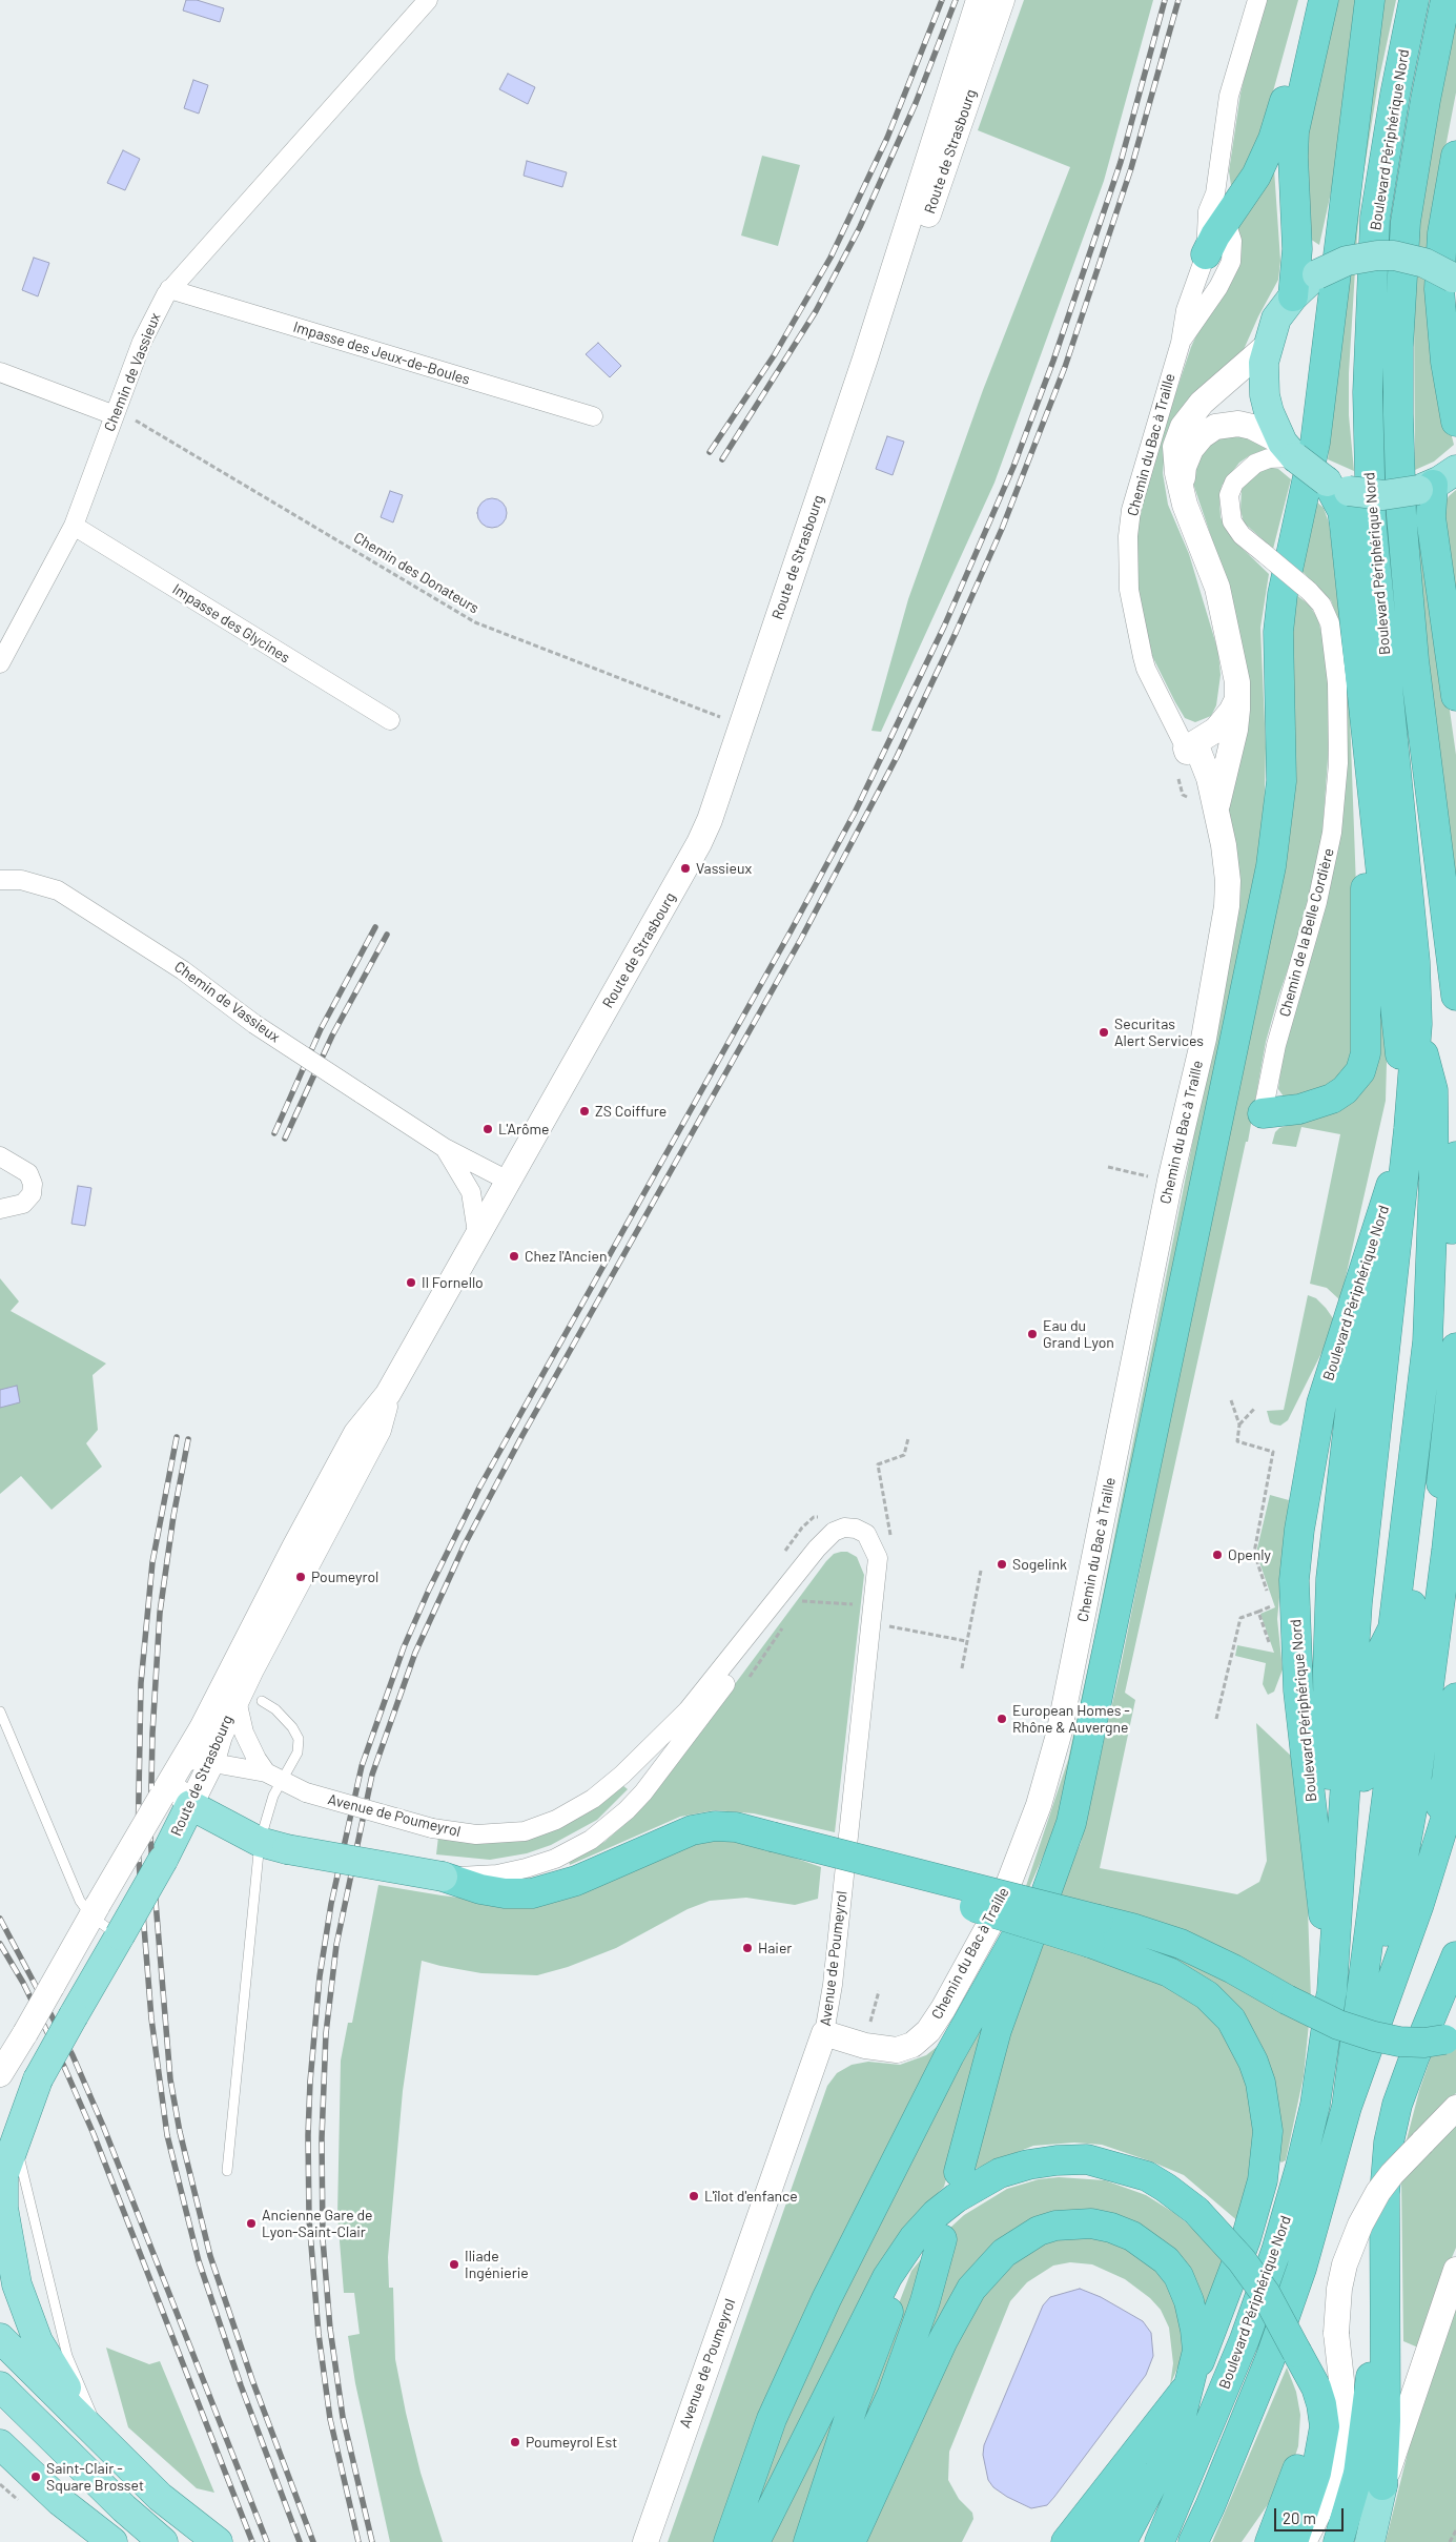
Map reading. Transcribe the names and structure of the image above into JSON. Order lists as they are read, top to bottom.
{
  "streets": {
    "highway": ["Boulevard Périphérique Nord"],
    "main road": ["Route de Strasbourg", "Chemin du Bac à Traille", "Avenue de Poumeyrol"],
    "street": [
      "Impasse des Jeux-de-Boules",
      "Chemin de Vassieux",
      "Impasse des Glycines",
      "Chemin de la Belle Cordière"
    ],
    "path": ["Chemin des Donateurs"]
  },
  "crossings": [
    ["Route de Strasbourg", "Chemin de Vassieux"],
    ["Route de Strasbourg", "Avenue de Poumeyrol"],
    ["Impasse des Jeux-de-Boules", "Chemin de Vassieux"],
    ["Chemin de Vassieux", "Chemin des Donateurs"],
    ["Chemin de Vassieux", "Impasse des Glycines"],
    ["Chemin du Bac à Traille", "Avenue de Poumeyrol"]
  ],
  "places": [
    "Vassieux",
    "Securitas Alert Services",
    "ZS Coiffure",
    "L'Arôme",
    "Chez l'Ancien",
    "Il Fornello",
    "Eau du Grand Lyon",
    "Openly",
    "Sogelink",
    "Poumeyrol",
    "European Homes - Rhône & Auvergne",
    "Haier",
    "L'îlot d'enfance",
    "Ancienne Gare de Lyon-Saint-Clair",
    "Iliade Ingénierie",
    "Poumeyrol Est",
    "Saint-Clair - Square Brosset"
  ],
  "scale_bar": "20 m"
}
